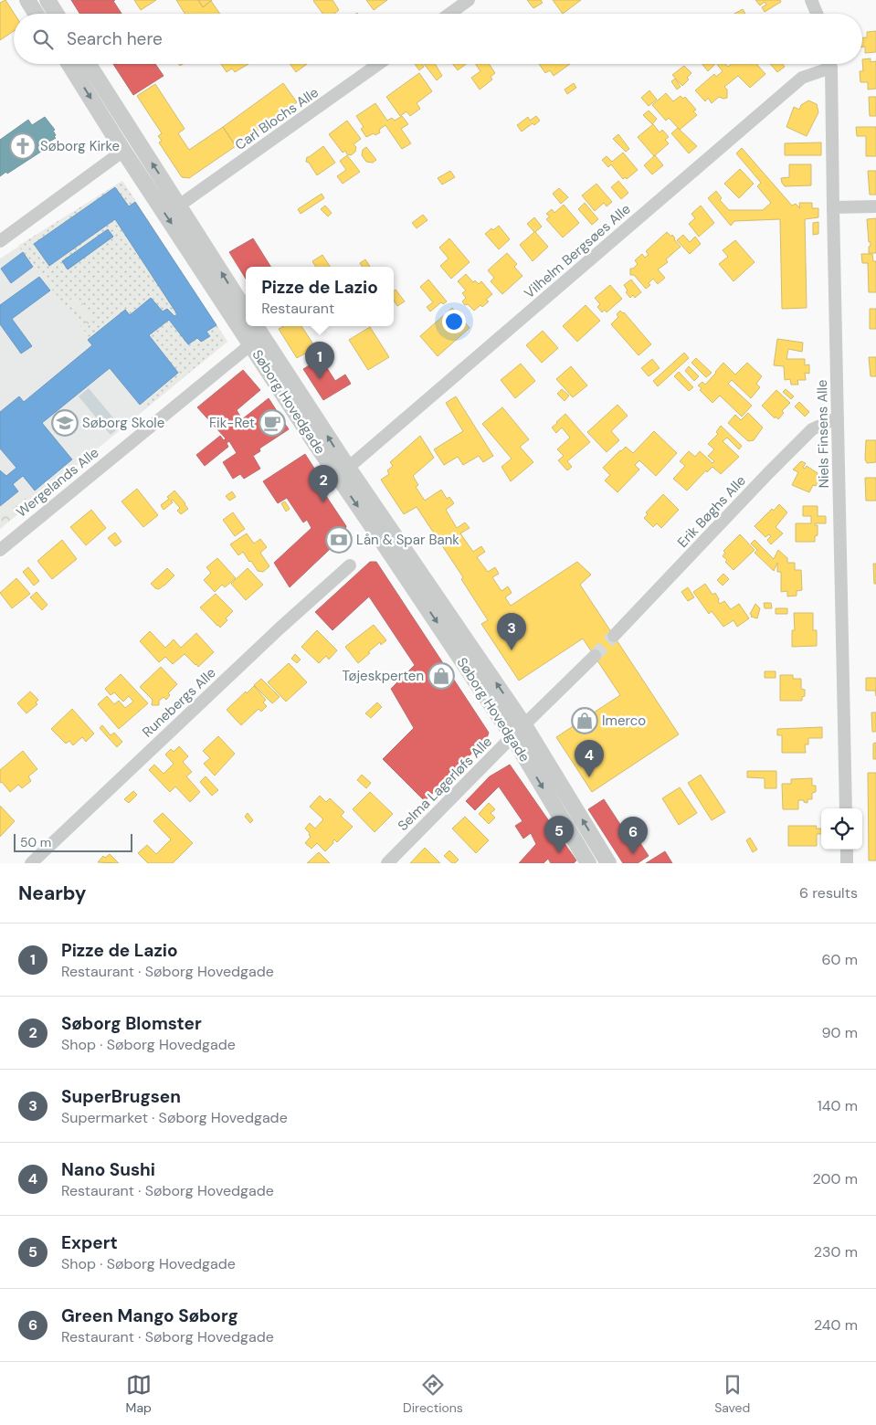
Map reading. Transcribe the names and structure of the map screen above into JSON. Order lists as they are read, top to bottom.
{
  "streets": {
    "street": [
      "Carl Blochs Alle",
      "Vilhelm Bergsøes Alle",
      "Søborg Hovedgade",
      "Niels Finsens Alle",
      "Wergelands Alle",
      "Erik Bøghs Alle",
      "Runebergs Alle",
      "Selma Lagerløfs Alle"
    ]
  },
  "crossings": [
    ["Vilhelm Bergsøes Alle", "Søborg Hovedgade"],
    ["Søborg Hovedgade", "Wergelands Alle"],
    ["Søborg Hovedgade", "Selma Lagerløfs Alle"],
    ["Niels Finsens Alle", "Erik Bøghs Alle"]
  ],
  "places": {
    "church": ["Søborg Kirke"],
    "school or university": ["Søborg Skole"],
    "cafe": ["Fik-Ret"],
    "bank": ["Lån & Spar Bank"],
    "shop": ["Tøjeskperten", "Imerco"]
  },
  "scale_bar": "50 m",
  "page": {
    "search": "Search here",
    "popup": ["Pizze de Lazio", "Restaurant"],
    "pins": [
      "1",
      "2",
      "3",
      "4",
      "5",
      "6"
    ],
    "scale": "50 m",
    "heading": ["Nearby", "6 results"],
    "list": [
      {
        "mark": "1",
        "name": "Pizze de Lazio",
        "note": "Restaurant · Søborg Hovedgade",
        "value": "60 m"
      },
      {
        "mark": "2",
        "name": "Søborg Blomster",
        "note": "Shop · Søborg Hovedgade",
        "value": "90 m"
      },
      {
        "mark": "3",
        "name": "SuperBrugsen",
        "note": "Supermarket · Søborg Hovedgade",
        "value": "140 m"
      },
      {
        "mark": "4",
        "name": "Nano Sushi",
        "note": "Restaurant · Søborg Hovedgade",
        "value": "200 m"
      },
      {
        "mark": "5",
        "name": "Expert",
        "note": "Shop · Søborg Hovedgade",
        "value": "230 m"
      },
      {
        "mark": "6",
        "name": "Green Mango Søborg",
        "note": "Restaurant · Søborg Hovedgade",
        "value": "240 m"
      }
    ],
    "nav": ["Map", "Directions", "Saved"]
  }
}
